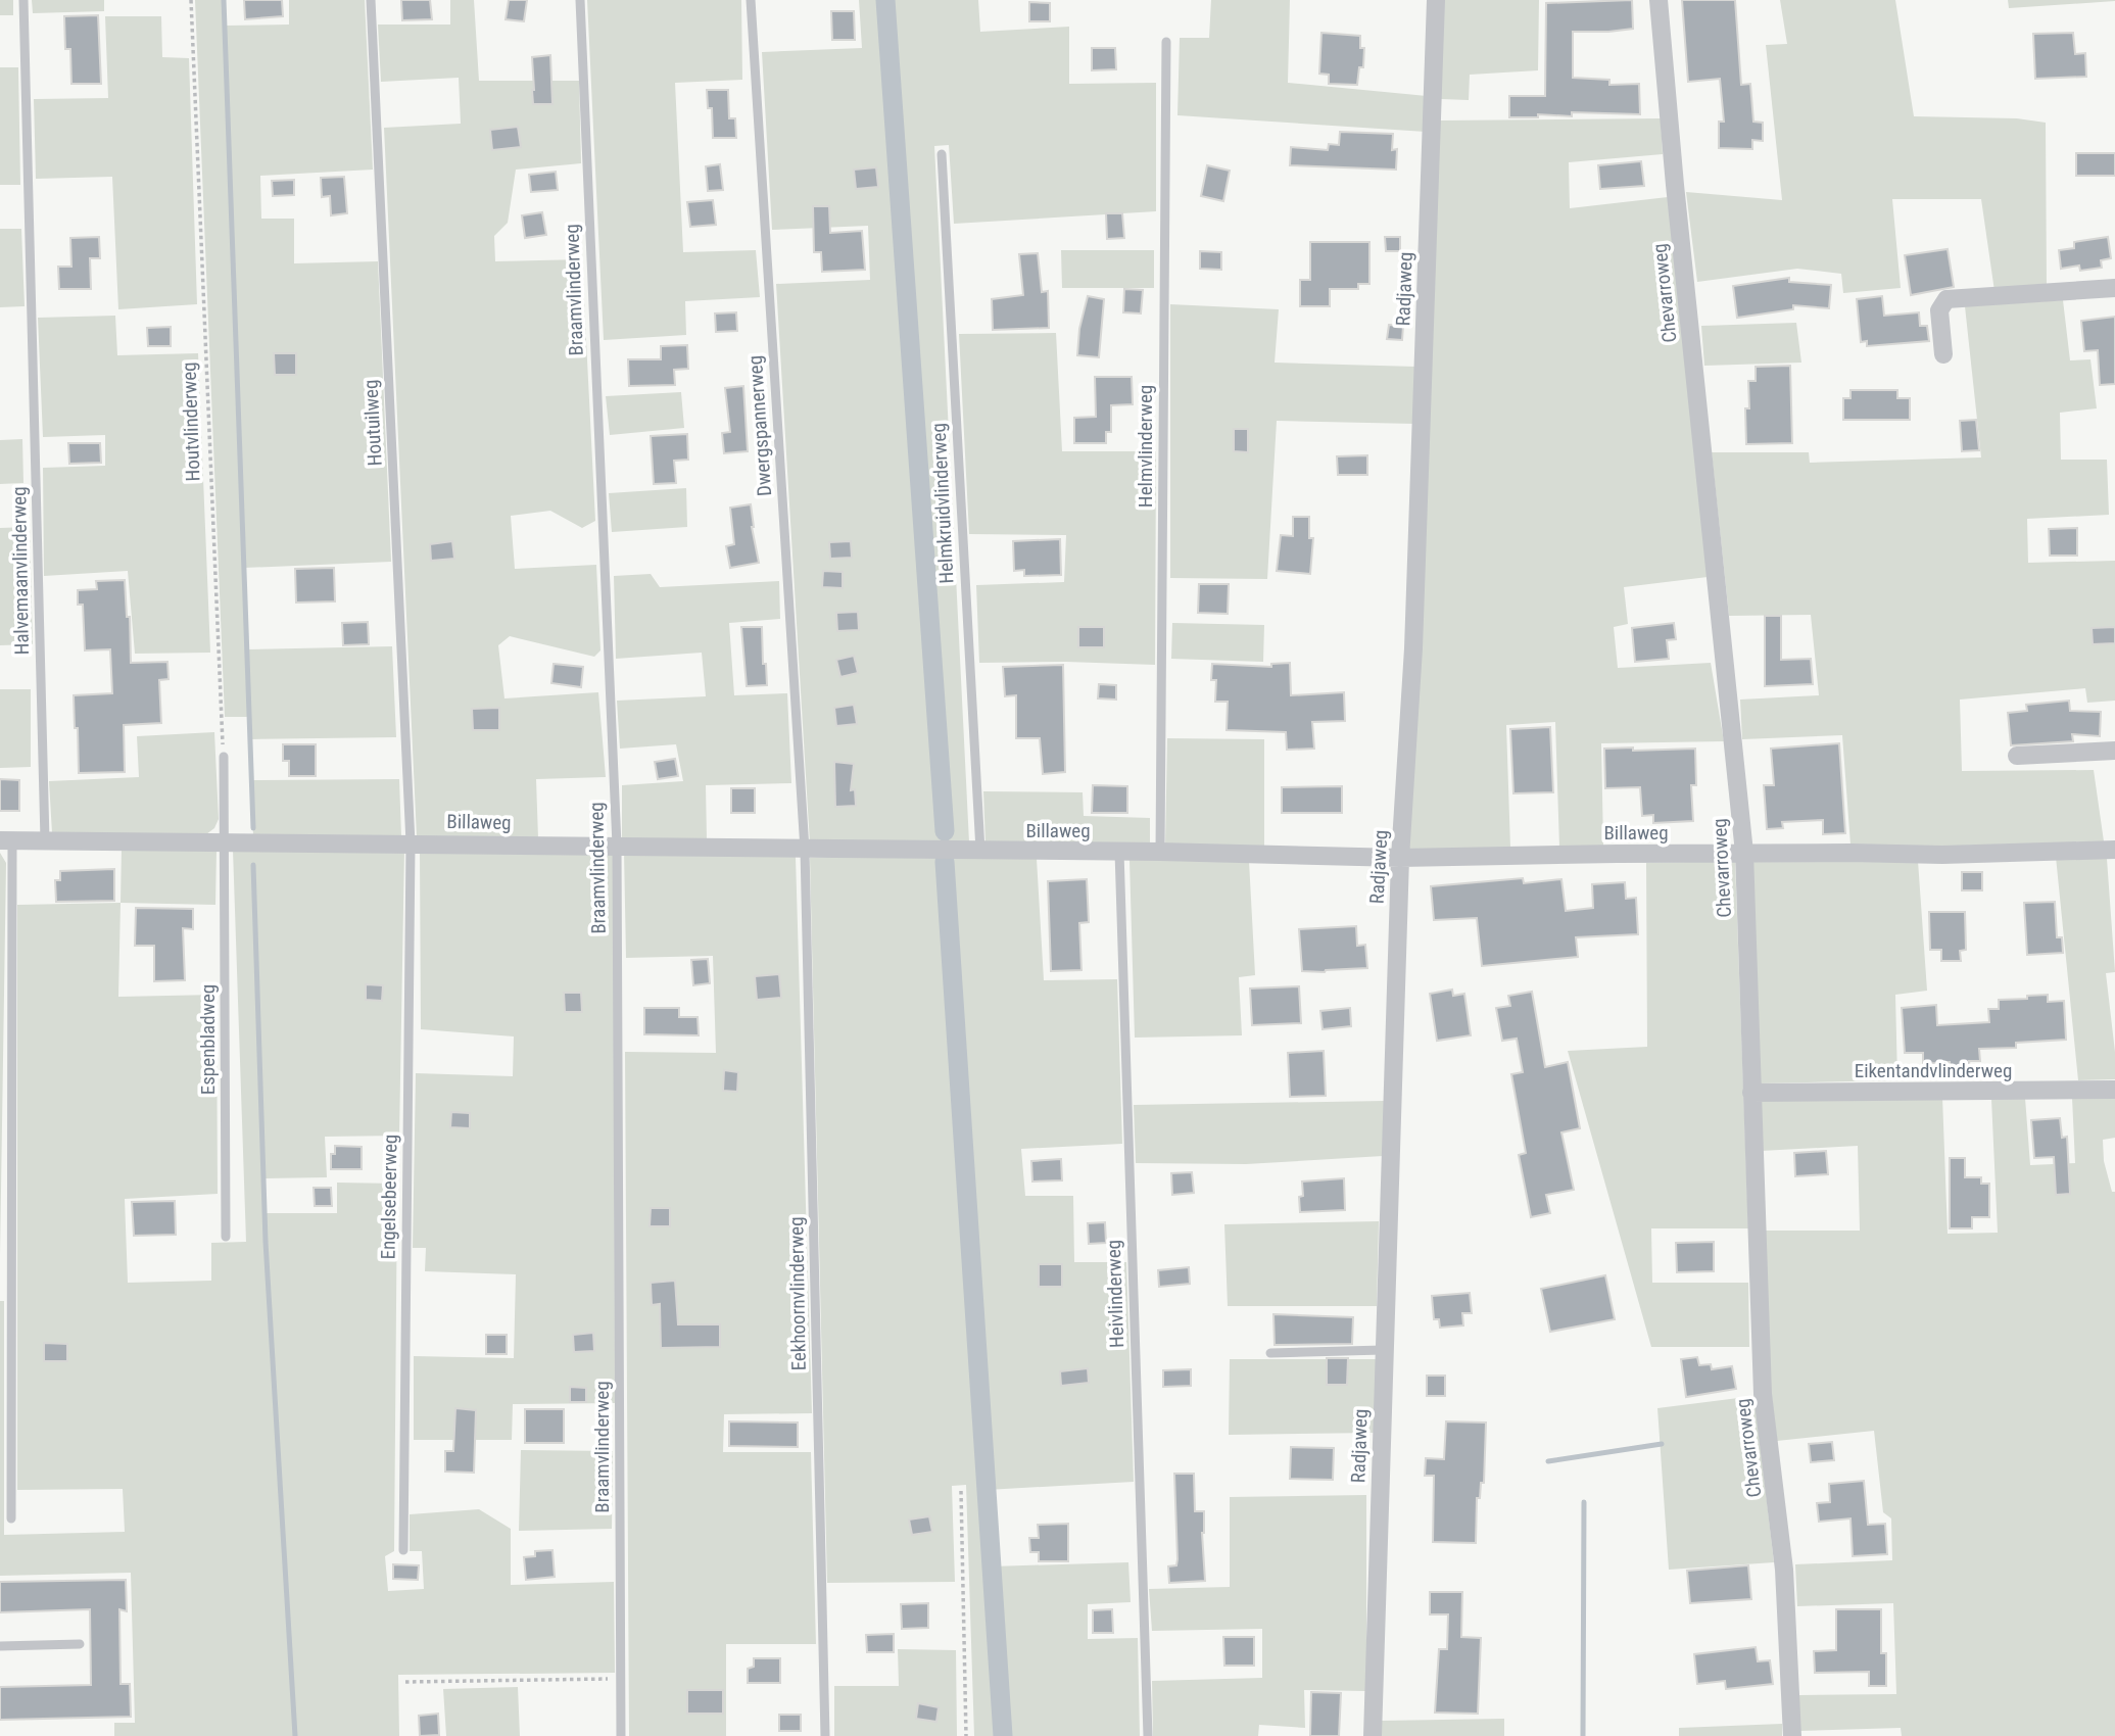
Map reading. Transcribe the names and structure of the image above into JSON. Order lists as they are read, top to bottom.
{
  "streets": {
    "street": [
      "Radjaweg",
      "Chevarroweg",
      "Billaweg",
      "Eikentandvlinderweg"
    ],
    "lane": [
      "Braamvlinderweg",
      "Houtuilweg",
      "Dwergspannerweg",
      "Helmvlinderweg",
      "Helmkruidvlinderweg",
      "Halvemaanvlinderweg",
      "Espenbladweg",
      "Engelsebeerweg",
      "Eekhoornvlinderweg",
      "Heivlinderweg"
    ],
    "path": ["Houtvlinderweg"]
  },
  "crossings": [
    ["Radjaweg", "Billaweg"],
    ["Braamvlinderweg", "Billaweg"],
    ["Chevarroweg", "Billaweg"],
    ["Chevarroweg", "Eikentandvlinderweg"],
    ["Houtuilweg", "Billaweg"],
    ["Houtuilweg", "Engelsebeerweg"],
    ["Dwergspannerweg", "Billaweg"],
    ["Dwergspannerweg", "Eekhoornvlinderweg"],
    ["Helmvlinderweg", "Billaweg"],
    ["Helmkruidvlinderweg", "Billaweg"],
    ["Halvemaanvlinderweg", "Billaweg"],
    ["Billaweg", "Espenbladweg"],
    ["Billaweg", "Engelsebeerweg"],
    ["Billaweg", "Eekhoornvlinderweg"],
    ["Billaweg", "Heivlinderweg"]
  ]
}
